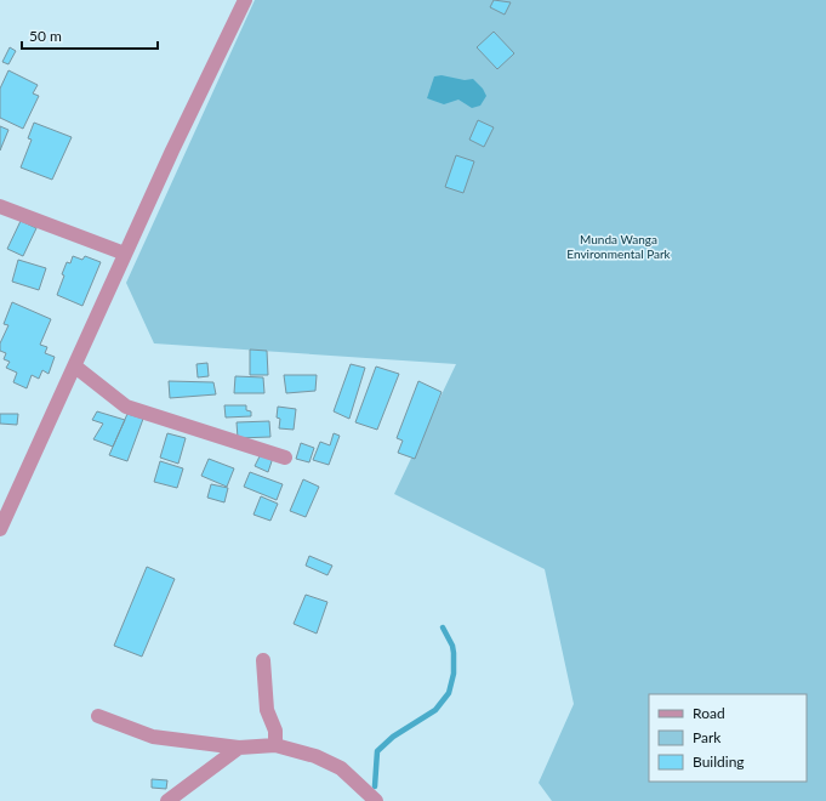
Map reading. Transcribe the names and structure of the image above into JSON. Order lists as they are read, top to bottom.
{
  "parks": ["Munda Wanga Environmental Park"],
  "legend": ["Road", "Park", "Building"],
  "scale_bar": "50 m"
}
